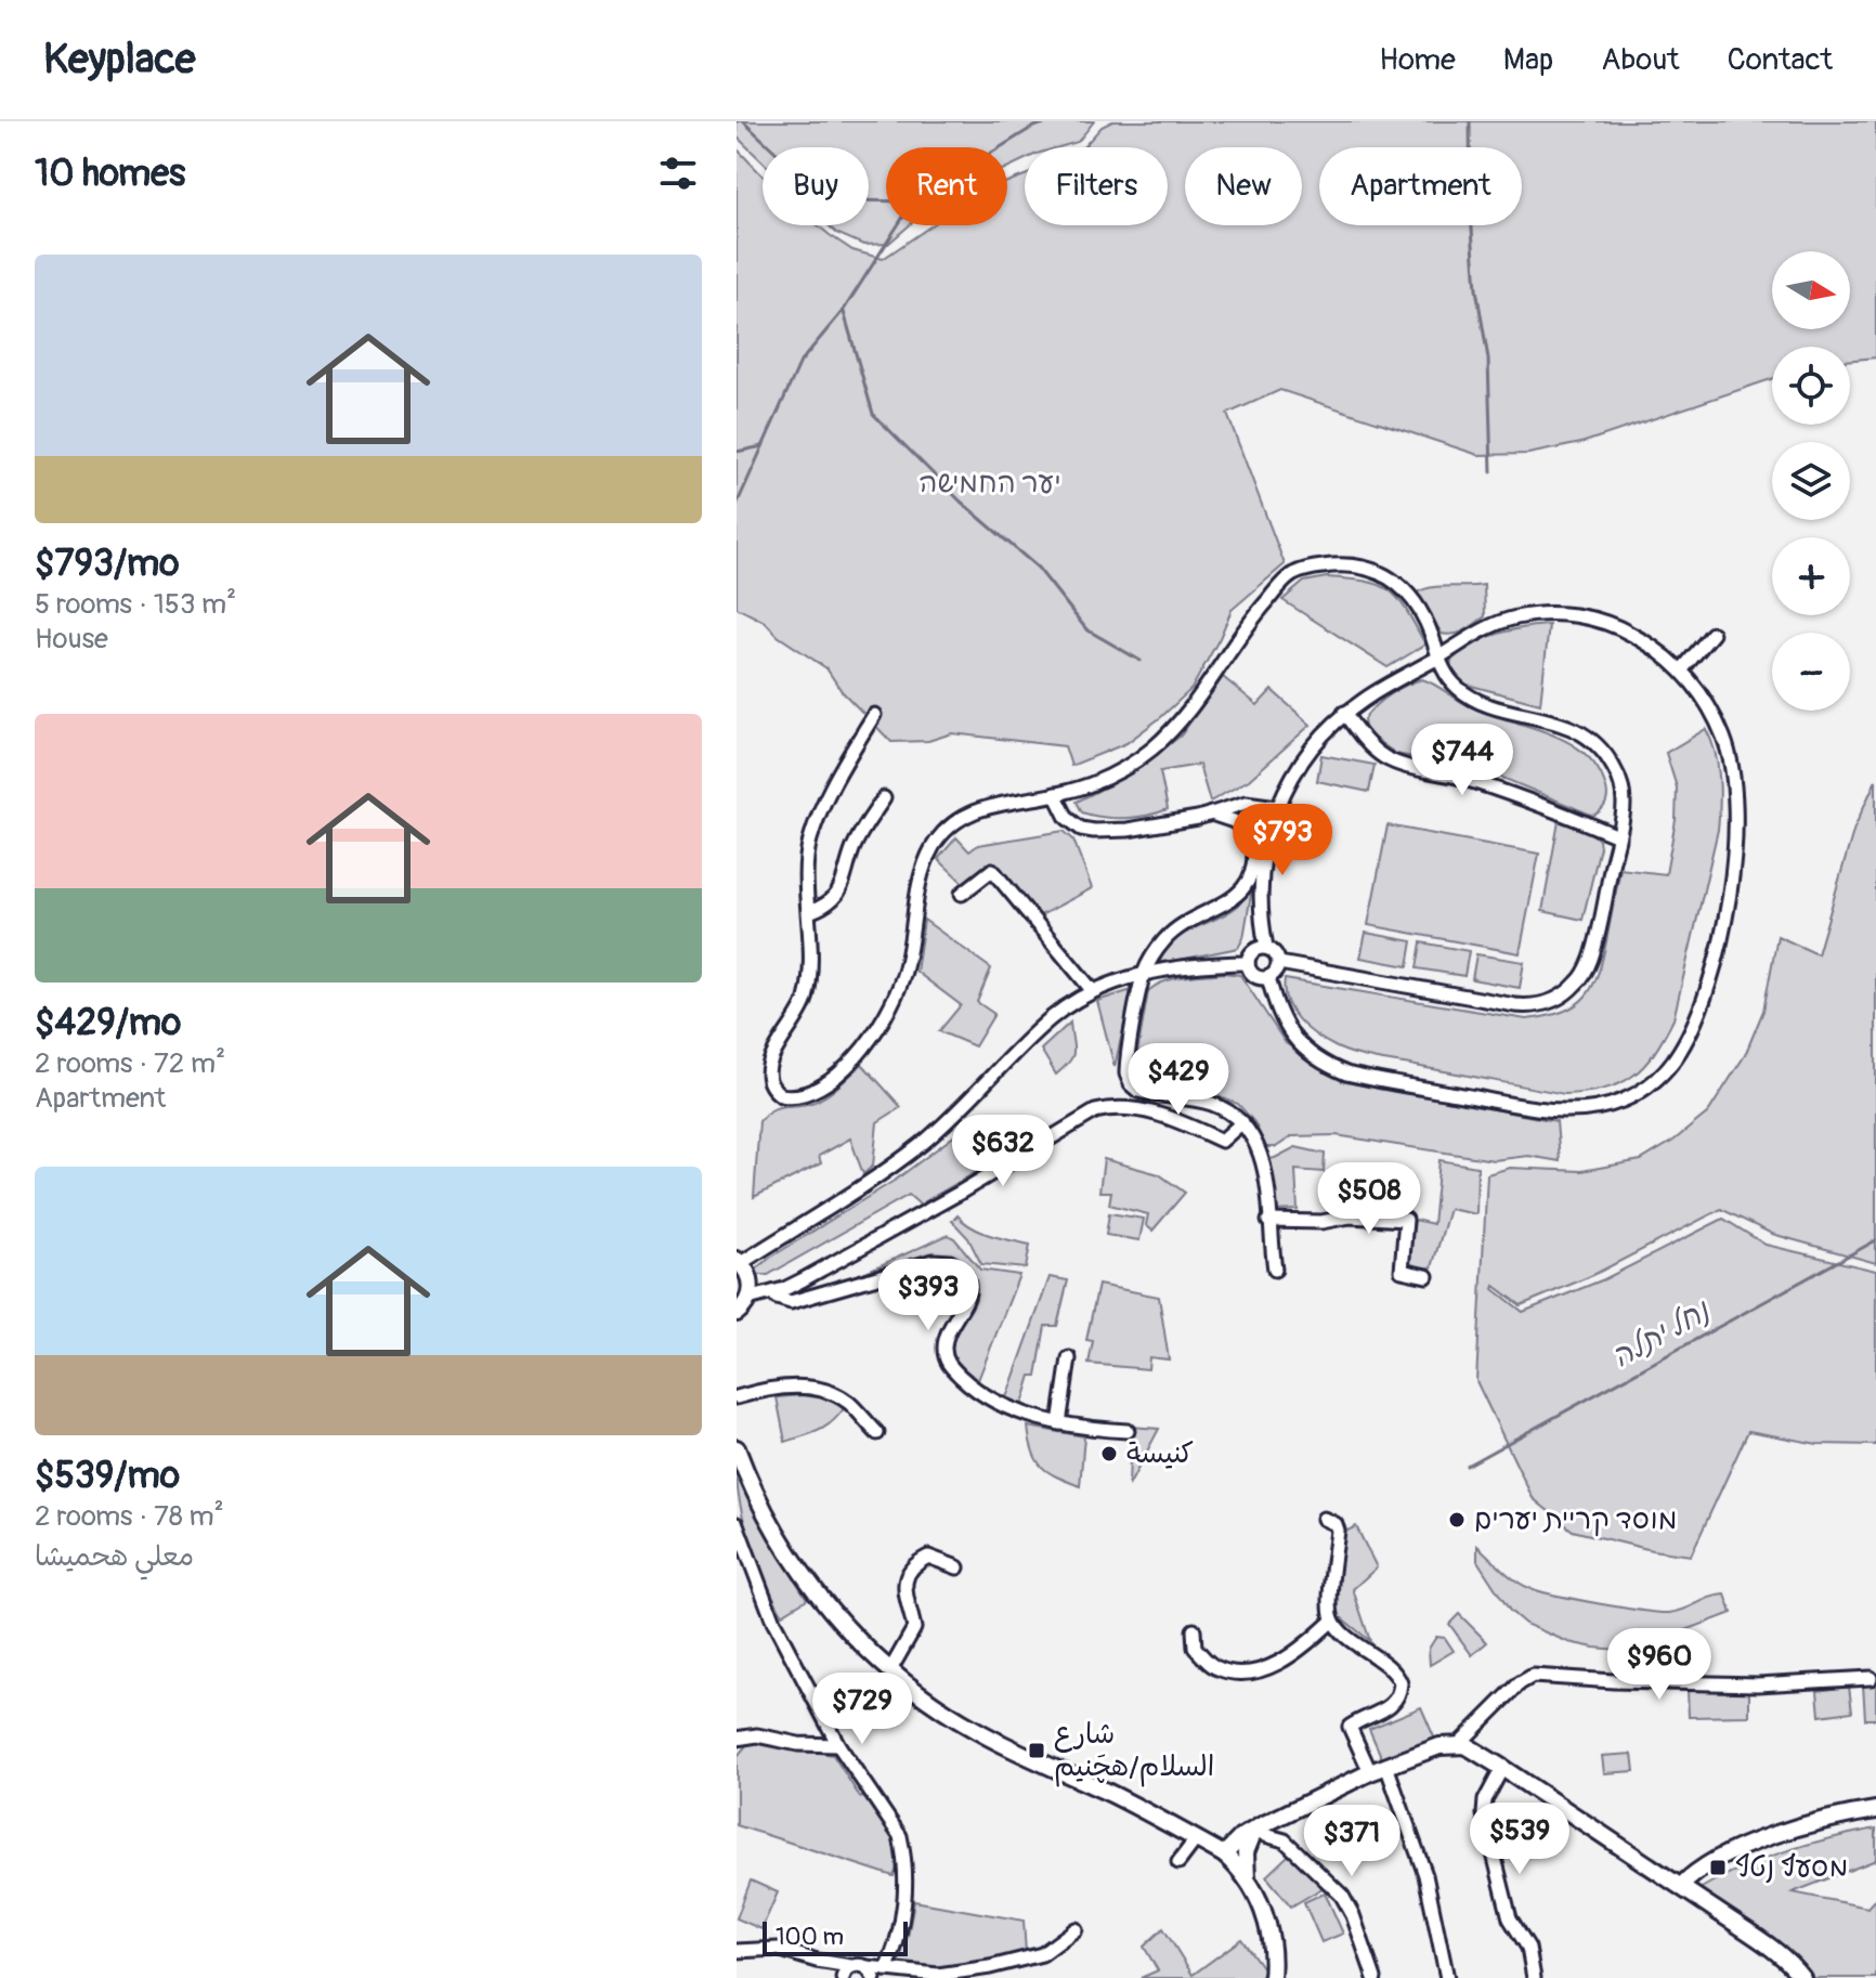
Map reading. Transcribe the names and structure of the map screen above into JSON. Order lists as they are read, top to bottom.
{
  "water": ["נחל יתלה"],
  "parks": ["יער החמישה"],
  "places": {
    "other": ["كنيسة", "מוסד קריית יערים"],
    "transit": ["شارع السلام/هچَنيم", "מסעף נטף"]
  },
  "scale_bar": "100 m",
  "north": "right",
  "page": {
    "header": "Keyplace",
    "nav": [
      "Home",
      "Map",
      "About",
      "Contact"
    ],
    "heading": "10 homes",
    "chip": [
      "Buy",
      "Rent",
      "Filters",
      "New",
      "Apartment"
    ],
    "list": [
      {
        "name": "$793/mo",
        "note": "5 rooms · 153 m² · House"
      },
      {
        "name": "$429/mo",
        "note": "2 rooms · 72 m² · Apartment"
      },
      {
        "name": "$539/mo",
        "note": "2 rooms · 78 m² · معلي هحميشا"
      }
    ],
    "map_buttons": ["+", "−"],
    "price": [
      "$744",
      "$793",
      "$429",
      "$632",
      "$508",
      "$393",
      "$960",
      "$729",
      "$539",
      "$371"
    ],
    "scale": "100 m"
  }
}
